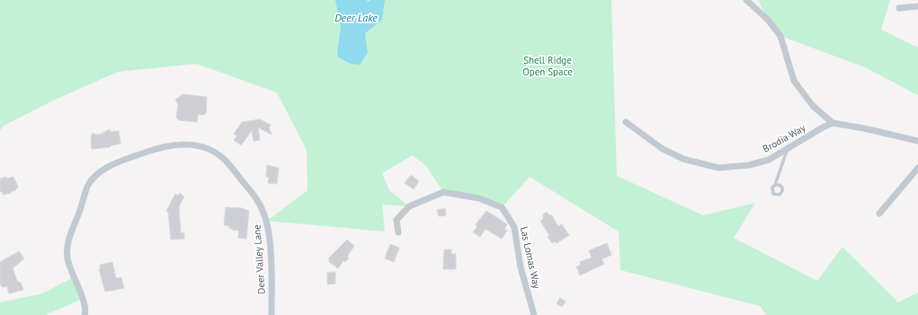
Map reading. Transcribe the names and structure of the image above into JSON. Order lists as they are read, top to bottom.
{
  "streets": {
    "street": ["Brodia Way", "Las Lomas Way", "Deer Valley Lane"]
  },
  "water": ["Deer Lake"],
  "parks": ["Shell Ridge Open Space"]
}
